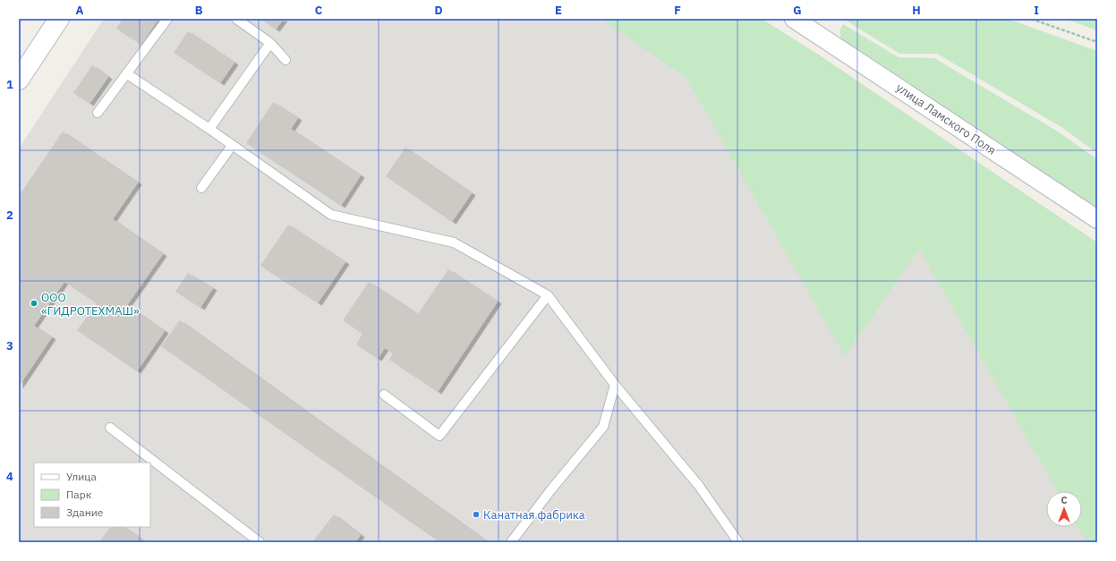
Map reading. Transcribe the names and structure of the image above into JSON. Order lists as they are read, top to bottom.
{
  "streets": {
    "street": ["улица Ламского Поля"]
  },
  "places": ["ООО «ГИДРОТЕХМАШ»", "Канатная фабрика"],
  "legend": ["Улица", "Парк", "Здание"],
  "north": "top",
  "grid": {
    "columns": [
      "A",
      "B",
      "C",
      "D",
      "E",
      "F",
      "G",
      "H",
      "I"
    ],
    "rows": [
      "1",
      "2",
      "3",
      "4"
    ]
  }
}
